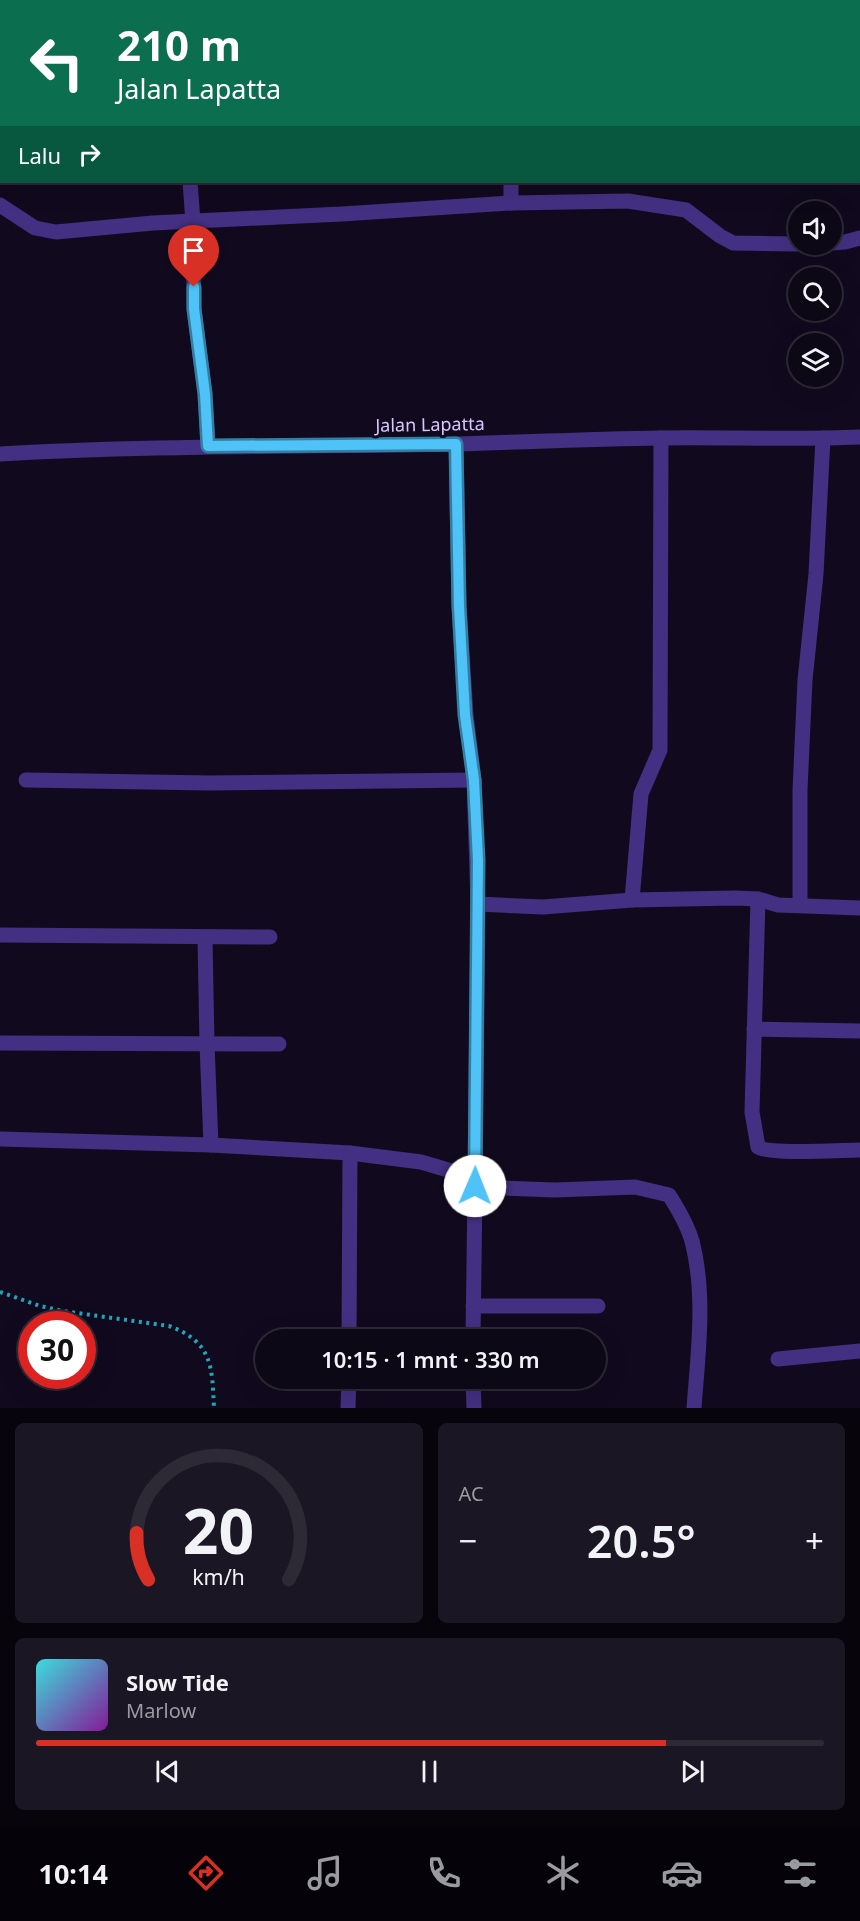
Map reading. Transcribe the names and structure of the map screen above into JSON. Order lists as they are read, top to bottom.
{
  "streets": {
    "street": ["Jalan Lapatta"]
  },
  "page": {
    "turn": ["210 m", "Jalan Lapatta"],
    "then": "Lalu",
    "limit": "30",
    "trip": "10:15 · 1 mnt · 330 m",
    "tile": "AC",
    "heat": ["−", "20.5°", "+"],
    "song": ["Slow Tide", "Marlow"],
    "tabs": "10:14",
    "gauge": ["20", "km/h"]
  }
}
